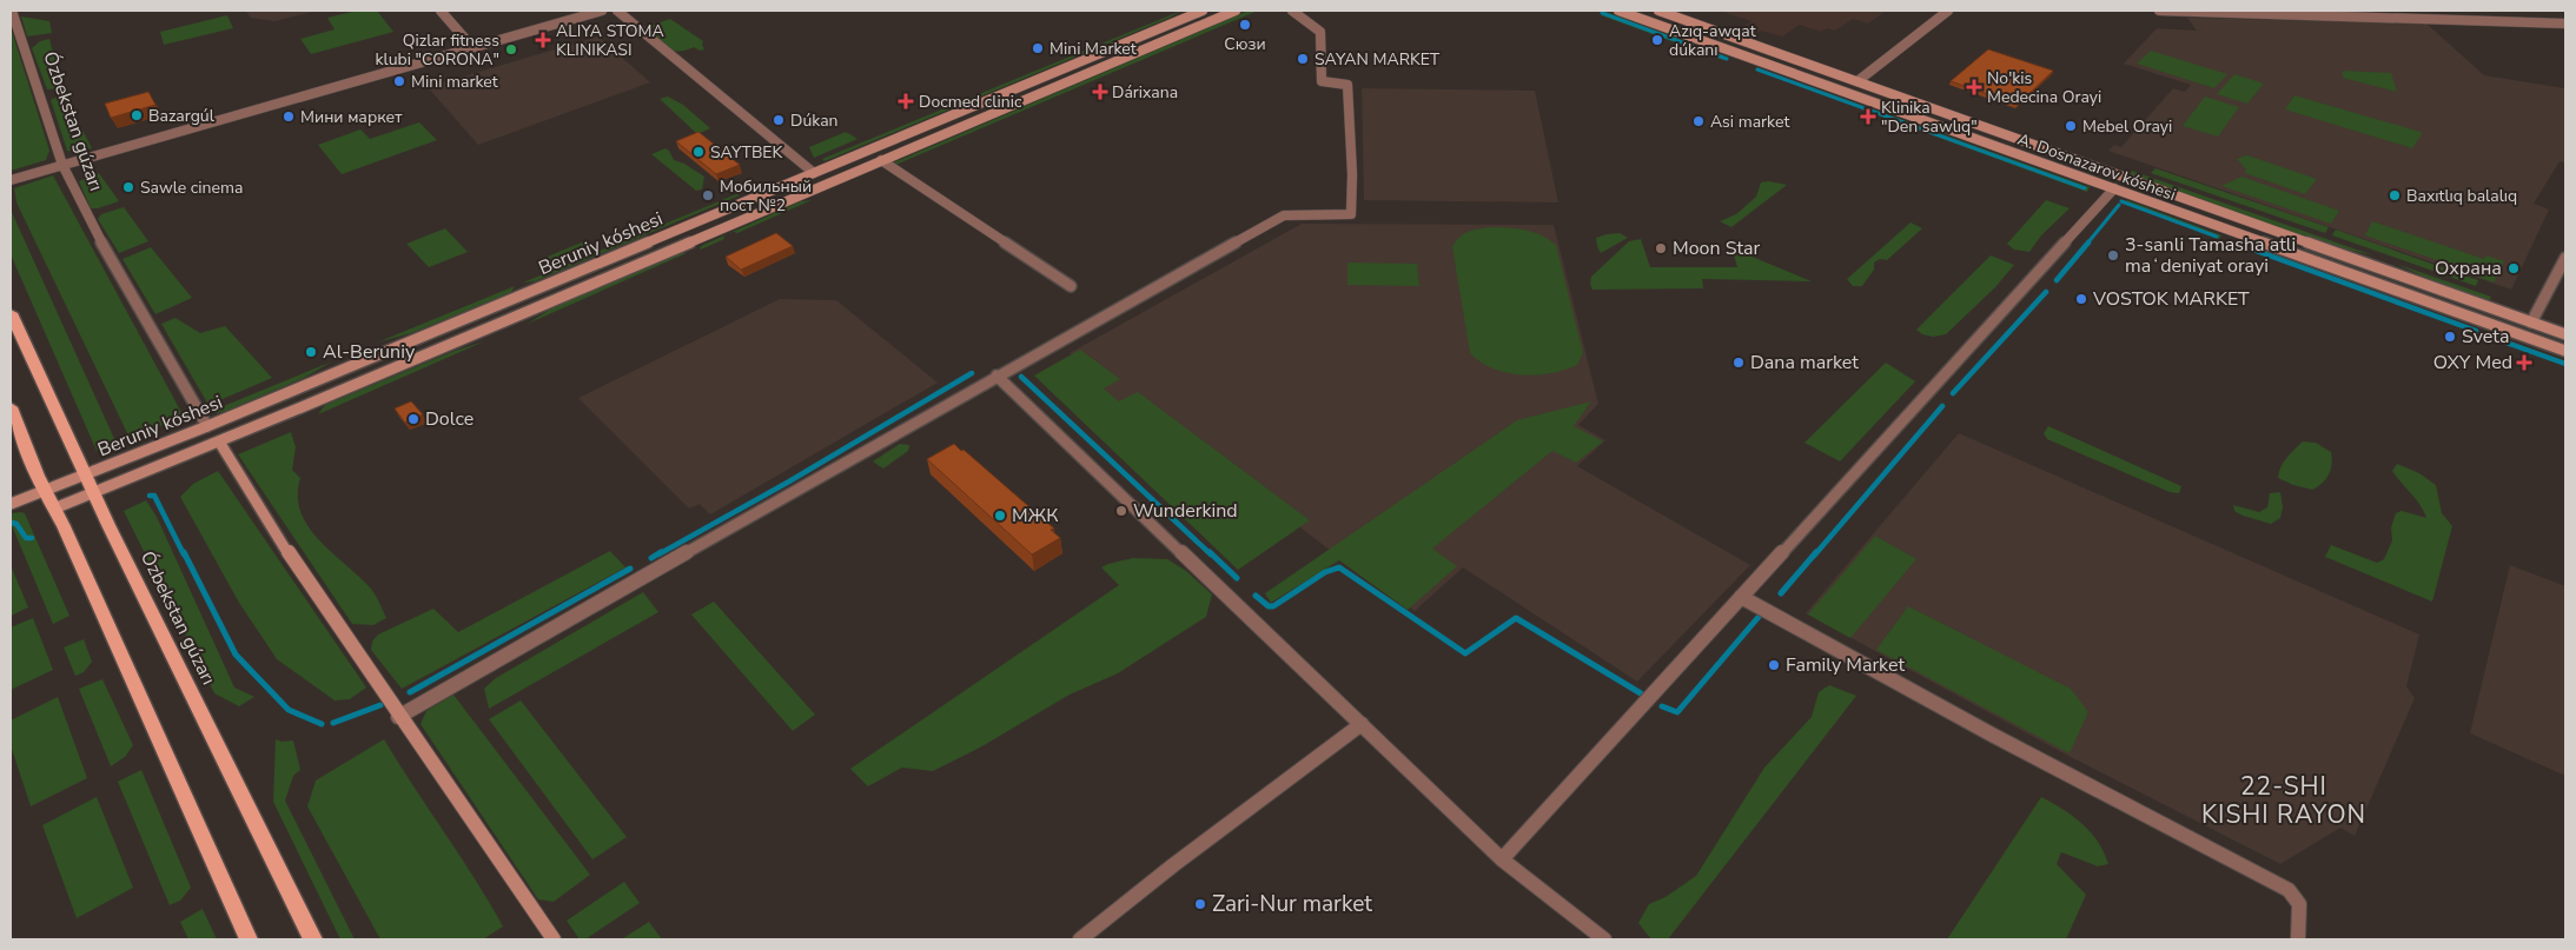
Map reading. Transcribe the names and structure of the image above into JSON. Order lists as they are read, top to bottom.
{
  "streets": {
    "main road": ["Ózbekstan gúzarı", "A. Dosnazarov kóshesi", "Beruniy kóshesi"]
  },
  "crossings": [
    ["Ózbekstan gúzarı", "Beruniy kóshesi"]
  ],
  "districts": ["22-SHI KISHI RAYON"],
  "places": {
    "other": [
      "Сюзи",
      "Azıq-awqat dúkanı",
      "Mini Market",
      "Qizlar fitness klubi \"CORONA\"",
      "SAYAN MARKET",
      "Mini market",
      "Bazargúl",
      "Мини маркет",
      "Dúkan",
      "Asi market",
      "Mebel Orayi",
      "SAYTBEK",
      "Sawle cinema",
      "Мобильный пост №2",
      "Baxıtlıq balalıq",
      "Moon Star",
      "3-sanli Tamasha atli maʻdeniyat orayi",
      "Охрана",
      "VOSTOK MARKET",
      "Sveta",
      "Al-Beruniy",
      "Dana market",
      "Dolce",
      "Wunderkind",
      "МЖК",
      "Family Market",
      "Zari-Nur market"
    ],
    "health": [
      "ALIYA STOMA KLINIKASI",
      "No'kis Medecina Orayi",
      "Dárixana",
      "Docmed clinic",
      "Klinika \"Den sawlıq\"",
      "OXY Med"
    ]
  }
}
